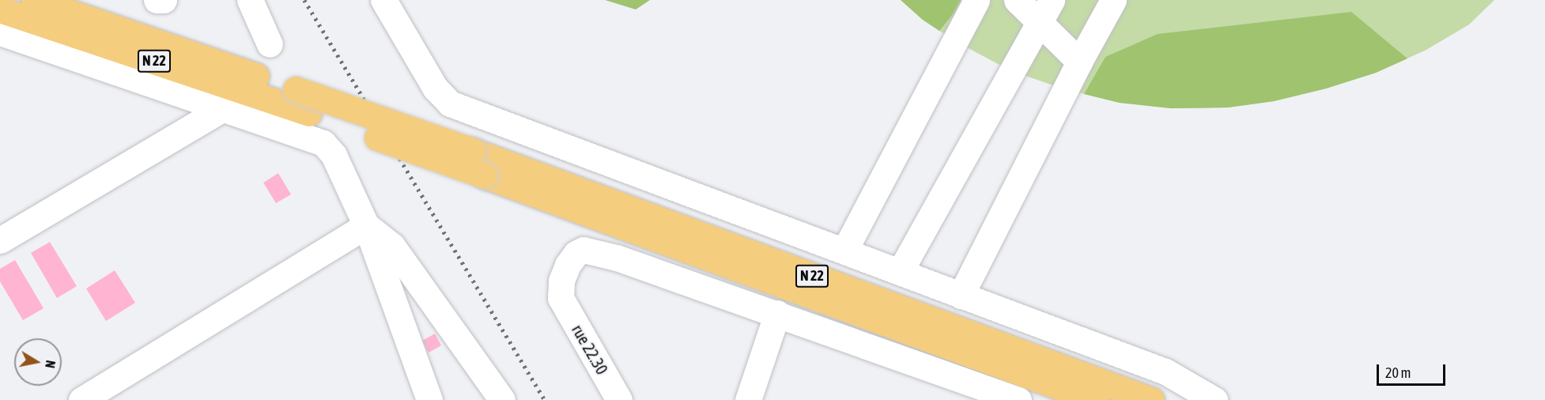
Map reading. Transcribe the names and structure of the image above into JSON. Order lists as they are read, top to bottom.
{
  "streets": {
    "main road": ["N 22"],
    "street": ["rue 22.30"]
  },
  "scale_bar": "20 m",
  "north": "right"
}
